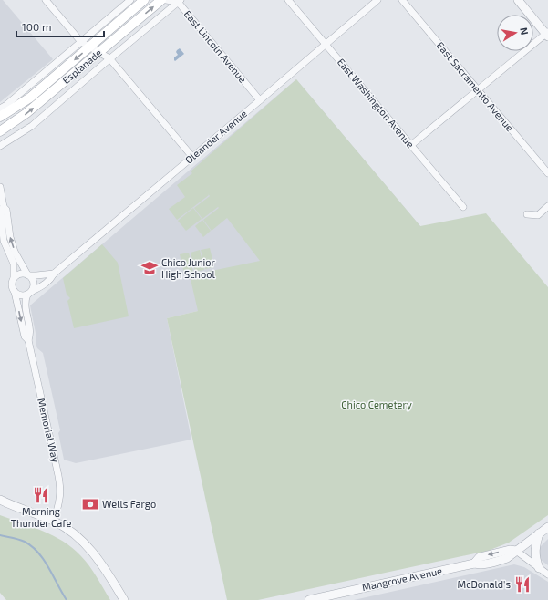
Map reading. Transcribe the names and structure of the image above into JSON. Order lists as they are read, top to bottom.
{
  "streets": {
    "main road": ["Esplanade"],
    "street": [
      "East Lincoln Avenue",
      "East Sacramento Avenue",
      "East Washington Avenue",
      "Oleander Avenue",
      "Memorial Way",
      "Mangrove Avenue"
    ]
  },
  "crossings": [
    ["East Lincoln Avenue", "Oleander Avenue"],
    ["East Washington Avenue", "Oleander Avenue"],
    ["Oleander Avenue", "Memorial Way"]
  ],
  "parks": ["Chico Cemetery"],
  "places": {
    "school or university": ["Chico Junior High School"],
    "restaurant": ["Morning Thunder Cafe", "McDonald's"],
    "bank": ["Wells Fargo"]
  },
  "scale_bar": "100 m",
  "north": "right"
}
